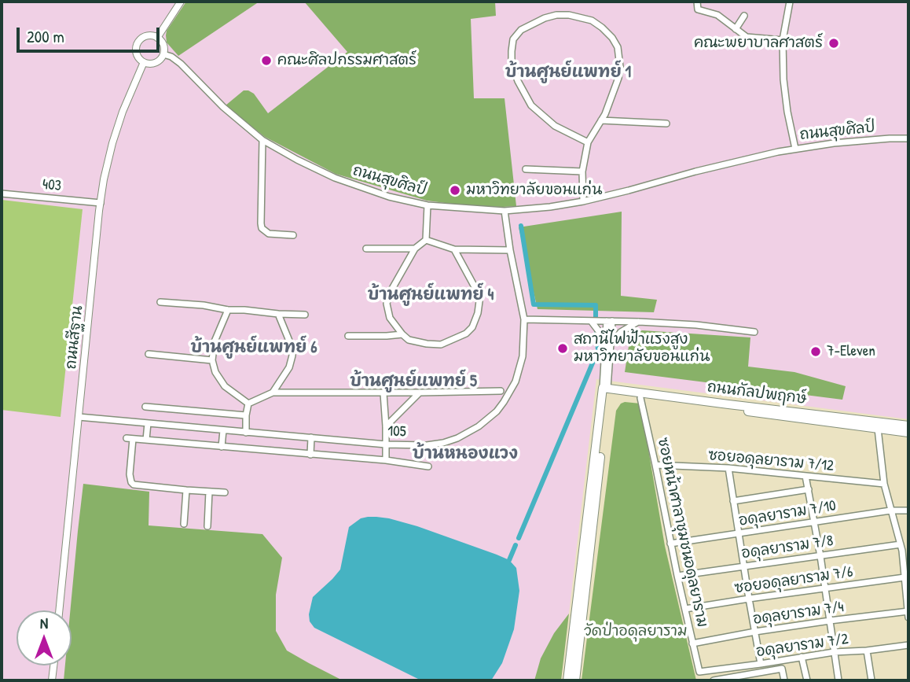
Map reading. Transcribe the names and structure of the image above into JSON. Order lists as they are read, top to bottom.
{
  "streets": {
    "main road": ["ถนนกัลปพฤกษ์"],
    "street": [
      "ถนนสุขศิลป์",
      "403",
      "ถนนสีฐาน",
      "105",
      "ซอยอดุลยาราม 7/12",
      "อดุลยาราม 7/10",
      "ซอยหน้าศาลาชุมชนอดุลยาราม",
      "อดุลยาราม 7/8",
      "ซอยอดุลยาราม 7/6",
      "อดุลยาราม 7/4",
      "อดุลยาราม 7/2"
    ]
  },
  "crossings": [
    ["ถนนสุขศิลป์", "ถนนสีฐาน"],
    ["ถนนสุขศิลป์", "105"],
    ["403", "ถนนสีฐาน"],
    ["ถนนสีฐาน", "105"],
    ["ถนนกัลปพฤกษ์", "ซอยหน้าศาลาชุมชนอดุลยาราม"],
    ["ซอยอดุลยาราม 7/12", "ซอยหน้าศาลาชุมชนอดุลยาราม"],
    ["อดุลยาราม 7/10", "ซอยหน้าศาลาชุมชนอดุลยาราม"],
    ["ซอยหน้าศาลาชุมชนอดุลยาราม", "อดุลยาราม 7/8"],
    ["ซอยหน้าศาลาชุมชนอดุลยาราม", "ซอยอดุลยาราม 7/6"],
    ["ซอยหน้าศาลาชุมชนอดุลยาราม", "อดุลยาราม 7/4"],
    ["ซอยหน้าศาลาชุมชนอดุลยาราม", "อดุลยาราม 7/2"]
  ],
  "districts": [
    "บ้านศูนย์แพทย์ 1",
    "บ้านศูนย์แพทย์ 4",
    "บ้านศูนย์แพทย์ 6",
    "บ้านศูนย์แพทย์ 5",
    "บ้านหนองแวง"
  ],
  "parks": ["วัดป่าอดุลยาราม"],
  "places": [
    "คณะพยาบาลศาสตร์",
    "คณะศิลปกรรมศาสตร์",
    "มหาวิทยาลัยขอนแก่น",
    "สถานีไฟฟ้าแรงสูง มหาวิทยาลัยขอนแก่น",
    "7-Eleven"
  ],
  "scale_bar": "200 m",
  "north": "top"
}
